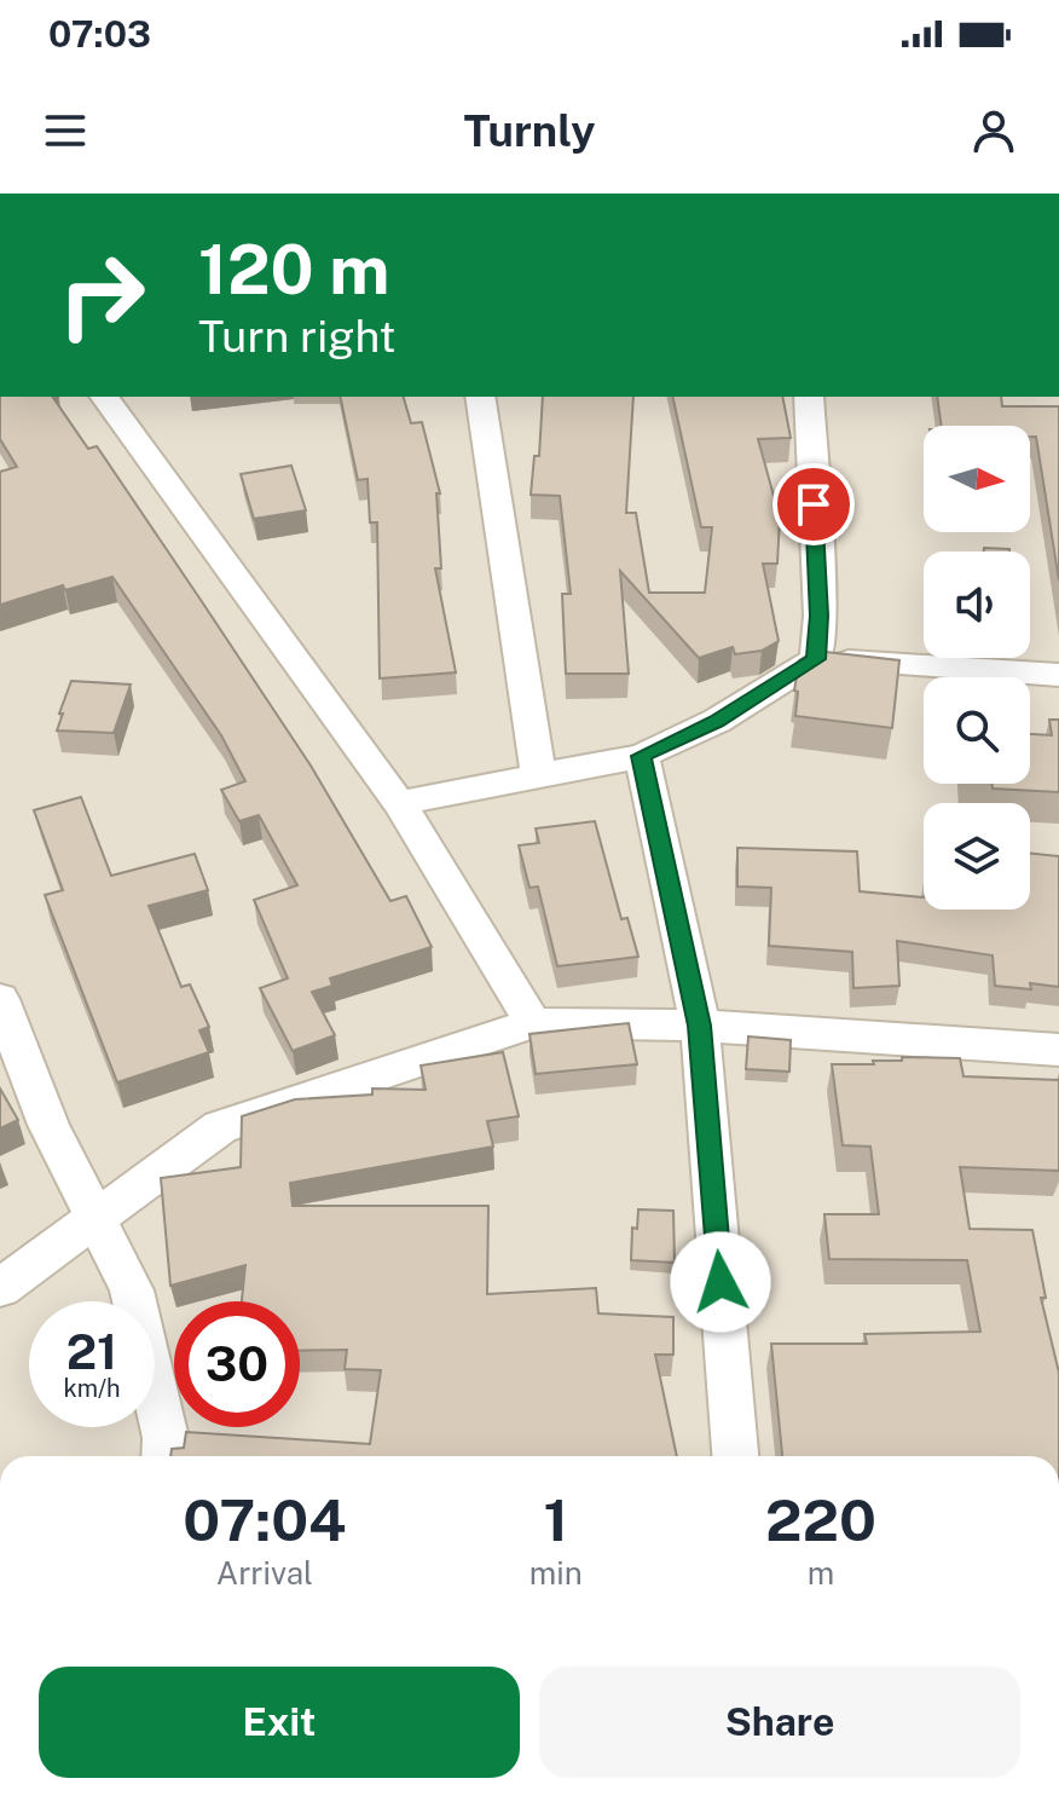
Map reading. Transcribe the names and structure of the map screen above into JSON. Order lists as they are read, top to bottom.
{
  "north": "right",
  "page": {
    "status": "07:03",
    "header": "Turnly",
    "turn": ["120 m", "Turn right"],
    "speed": "21 km/h",
    "limit": "30",
    "eta": [
      "07:04",
      "Arrival",
      "1",
      "min",
      "220",
      "m"
    ],
    "buttons": ["Exit", "Share"]
  }
}
